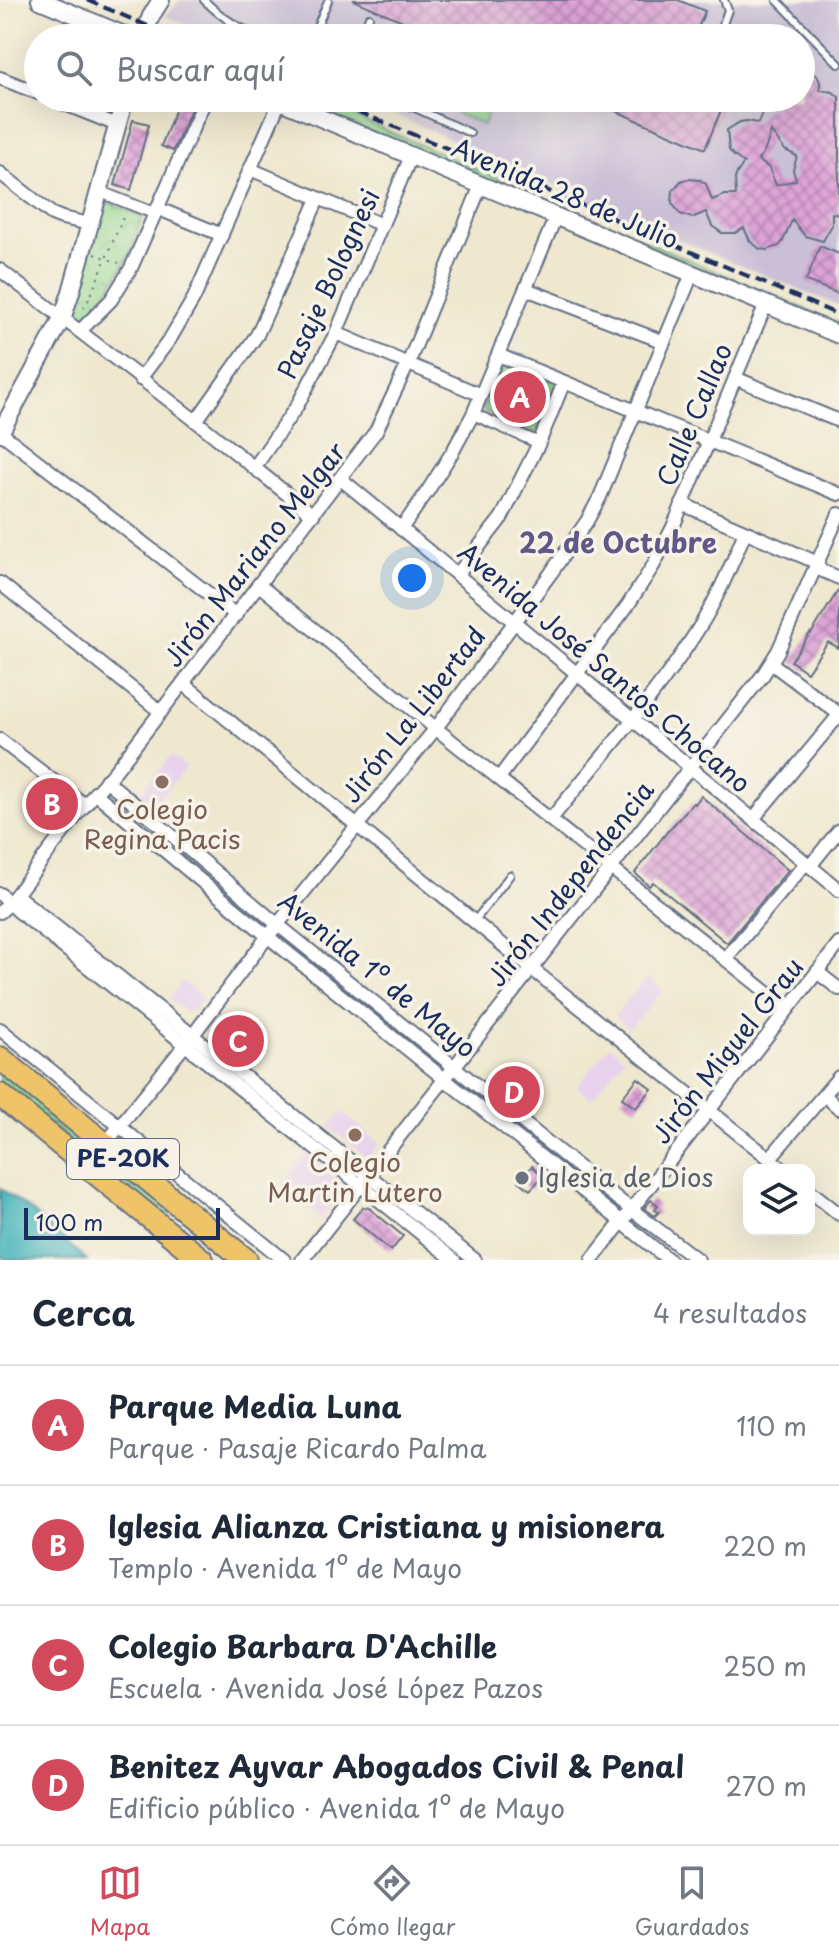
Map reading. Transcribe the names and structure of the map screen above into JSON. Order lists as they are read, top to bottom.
{
  "streets": {
    "highway": ["PE-20K"],
    "street": [
      "Avenida 28 de Julio",
      "Pasaje Bolognesi",
      "Calle Callao",
      "Jirón Mariano Melgar",
      "Avenida José Santos Chocano",
      "Jirón La Libertad",
      "Jirón Independencia",
      "Avenida 1º de Mayo",
      "Jirón Miguel Grau"
    ]
  },
  "crossings": [
    ["Avenida 28 de Julio", "Pasaje Bolognesi"],
    ["Avenida 28 de Julio", "Calle Callao"],
    ["Avenida 28 de Julio", "Jirón Mariano Melgar"],
    ["Avenida 28 de Julio", "Jirón La Libertad"],
    ["Calle Callao", "Avenida José Santos Chocano"],
    ["Jirón Mariano Melgar", "Avenida José Santos Chocano"],
    ["Jirón Mariano Melgar", "Avenida 1º de Mayo"],
    ["Avenida José Santos Chocano", "Jirón La Libertad"],
    ["Avenida José Santos Chocano", "Jirón Independencia"],
    ["Jirón La Libertad", "Avenida 1º de Mayo"],
    ["Jirón La Libertad", "PE-20K"],
    ["Jirón Independencia", "Avenida 1º de Mayo"],
    ["Avenida 1º de Mayo", "Jirón Miguel Grau"]
  ],
  "districts": ["22 de Octubre"],
  "places": ["Colegio Regina Pacis", "Colegio Martin Lutero", "Iglesia de Dios"],
  "scale_bar": "100 m",
  "page": {
    "search": "Buscar aquí",
    "pins": [
      "A",
      "B",
      "C",
      "D"
    ],
    "scale": "100 m",
    "heading": ["Cerca", "4 resultados"],
    "list": [
      {
        "mark": "A",
        "name": "Parque Media Luna",
        "note": "Parque · Pasaje Ricardo Palma",
        "value": "110 m"
      },
      {
        "mark": "B",
        "name": "Iglesia Alianza Cristiana y misionera",
        "note": "Templo · Avenida 1º de Mayo",
        "value": "220 m"
      },
      {
        "mark": "C",
        "name": "Colegio Barbara D'Achille",
        "note": "Escuela · Avenida José López Pazos",
        "value": "250 m"
      },
      {
        "mark": "D",
        "name": "Benitez Ayvar Abogados Civil & Penal",
        "note": "Edificio público · Avenida 1º de Mayo",
        "value": "270 m"
      }
    ],
    "nav": ["Mapa", "Cómo llegar", "Guardados"]
  }
}
